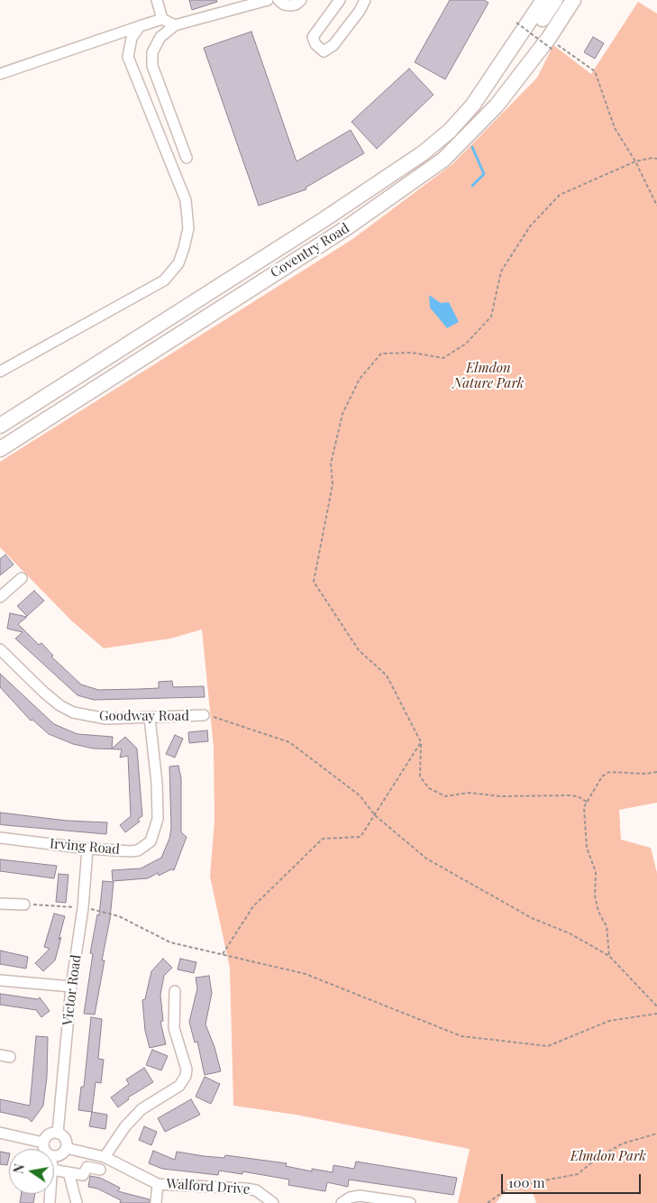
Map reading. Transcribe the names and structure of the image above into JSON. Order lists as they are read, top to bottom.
{
  "streets": {
    "highway": ["Coventry Road"],
    "street": [
      "Goodway Road",
      "Irving Road",
      "Victor Road",
      "Walford Drive"
    ]
  },
  "crossings": [
    ["Goodway Road", "Irving Road"],
    ["Irving Road", "Victor Road"]
  ],
  "parks": ["Elmdon Nature Park", "Elmdon Park"],
  "scale_bar": "100 m",
  "north": "left"
}
